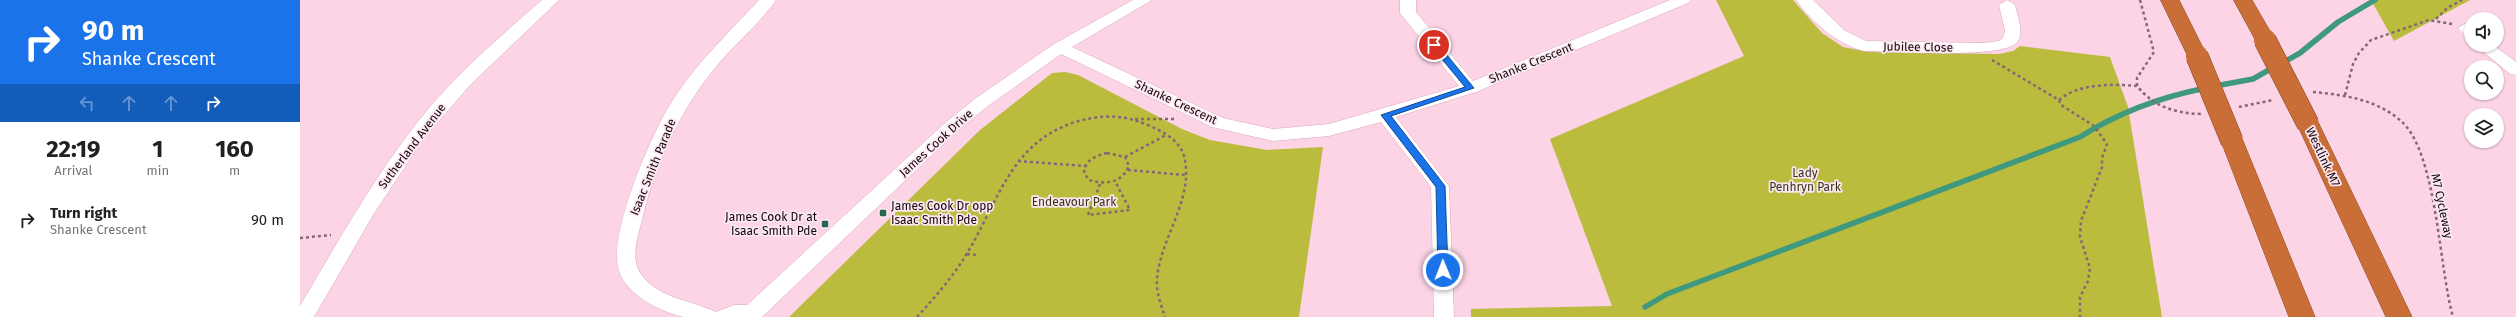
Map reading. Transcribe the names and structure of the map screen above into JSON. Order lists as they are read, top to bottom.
{
  "streets": {
    "highway": ["Westlink M7"],
    "street": [
      "Jubilee Close",
      "Shanke Crescent",
      "James Cook Drive",
      "Sutherland Avenue",
      "Isaac Smith Parade"
    ],
    "path": ["M7 Cycleway"]
  },
  "crossings": [
    ["Shanke Crescent", "James Cook Drive"]
  ],
  "parks": ["Lady Penhryn Park", "Endeavour Park"],
  "places": {
    "transit": ["James Cook Dr opp Isaac Smith Pde", "James Cook Dr at Isaac Smith Pde"]
  },
  "page": {
    "turn": ["90 m", "Shanke Crescent"],
    "eta": [
      "22:19",
      "Arrival",
      "1",
      "min",
      "160",
      "m"
    ],
    "list": [
      {
        "name": "Turn right",
        "note": "Shanke Crescent",
        "value": "90 m"
      }
    ]
  }
}
